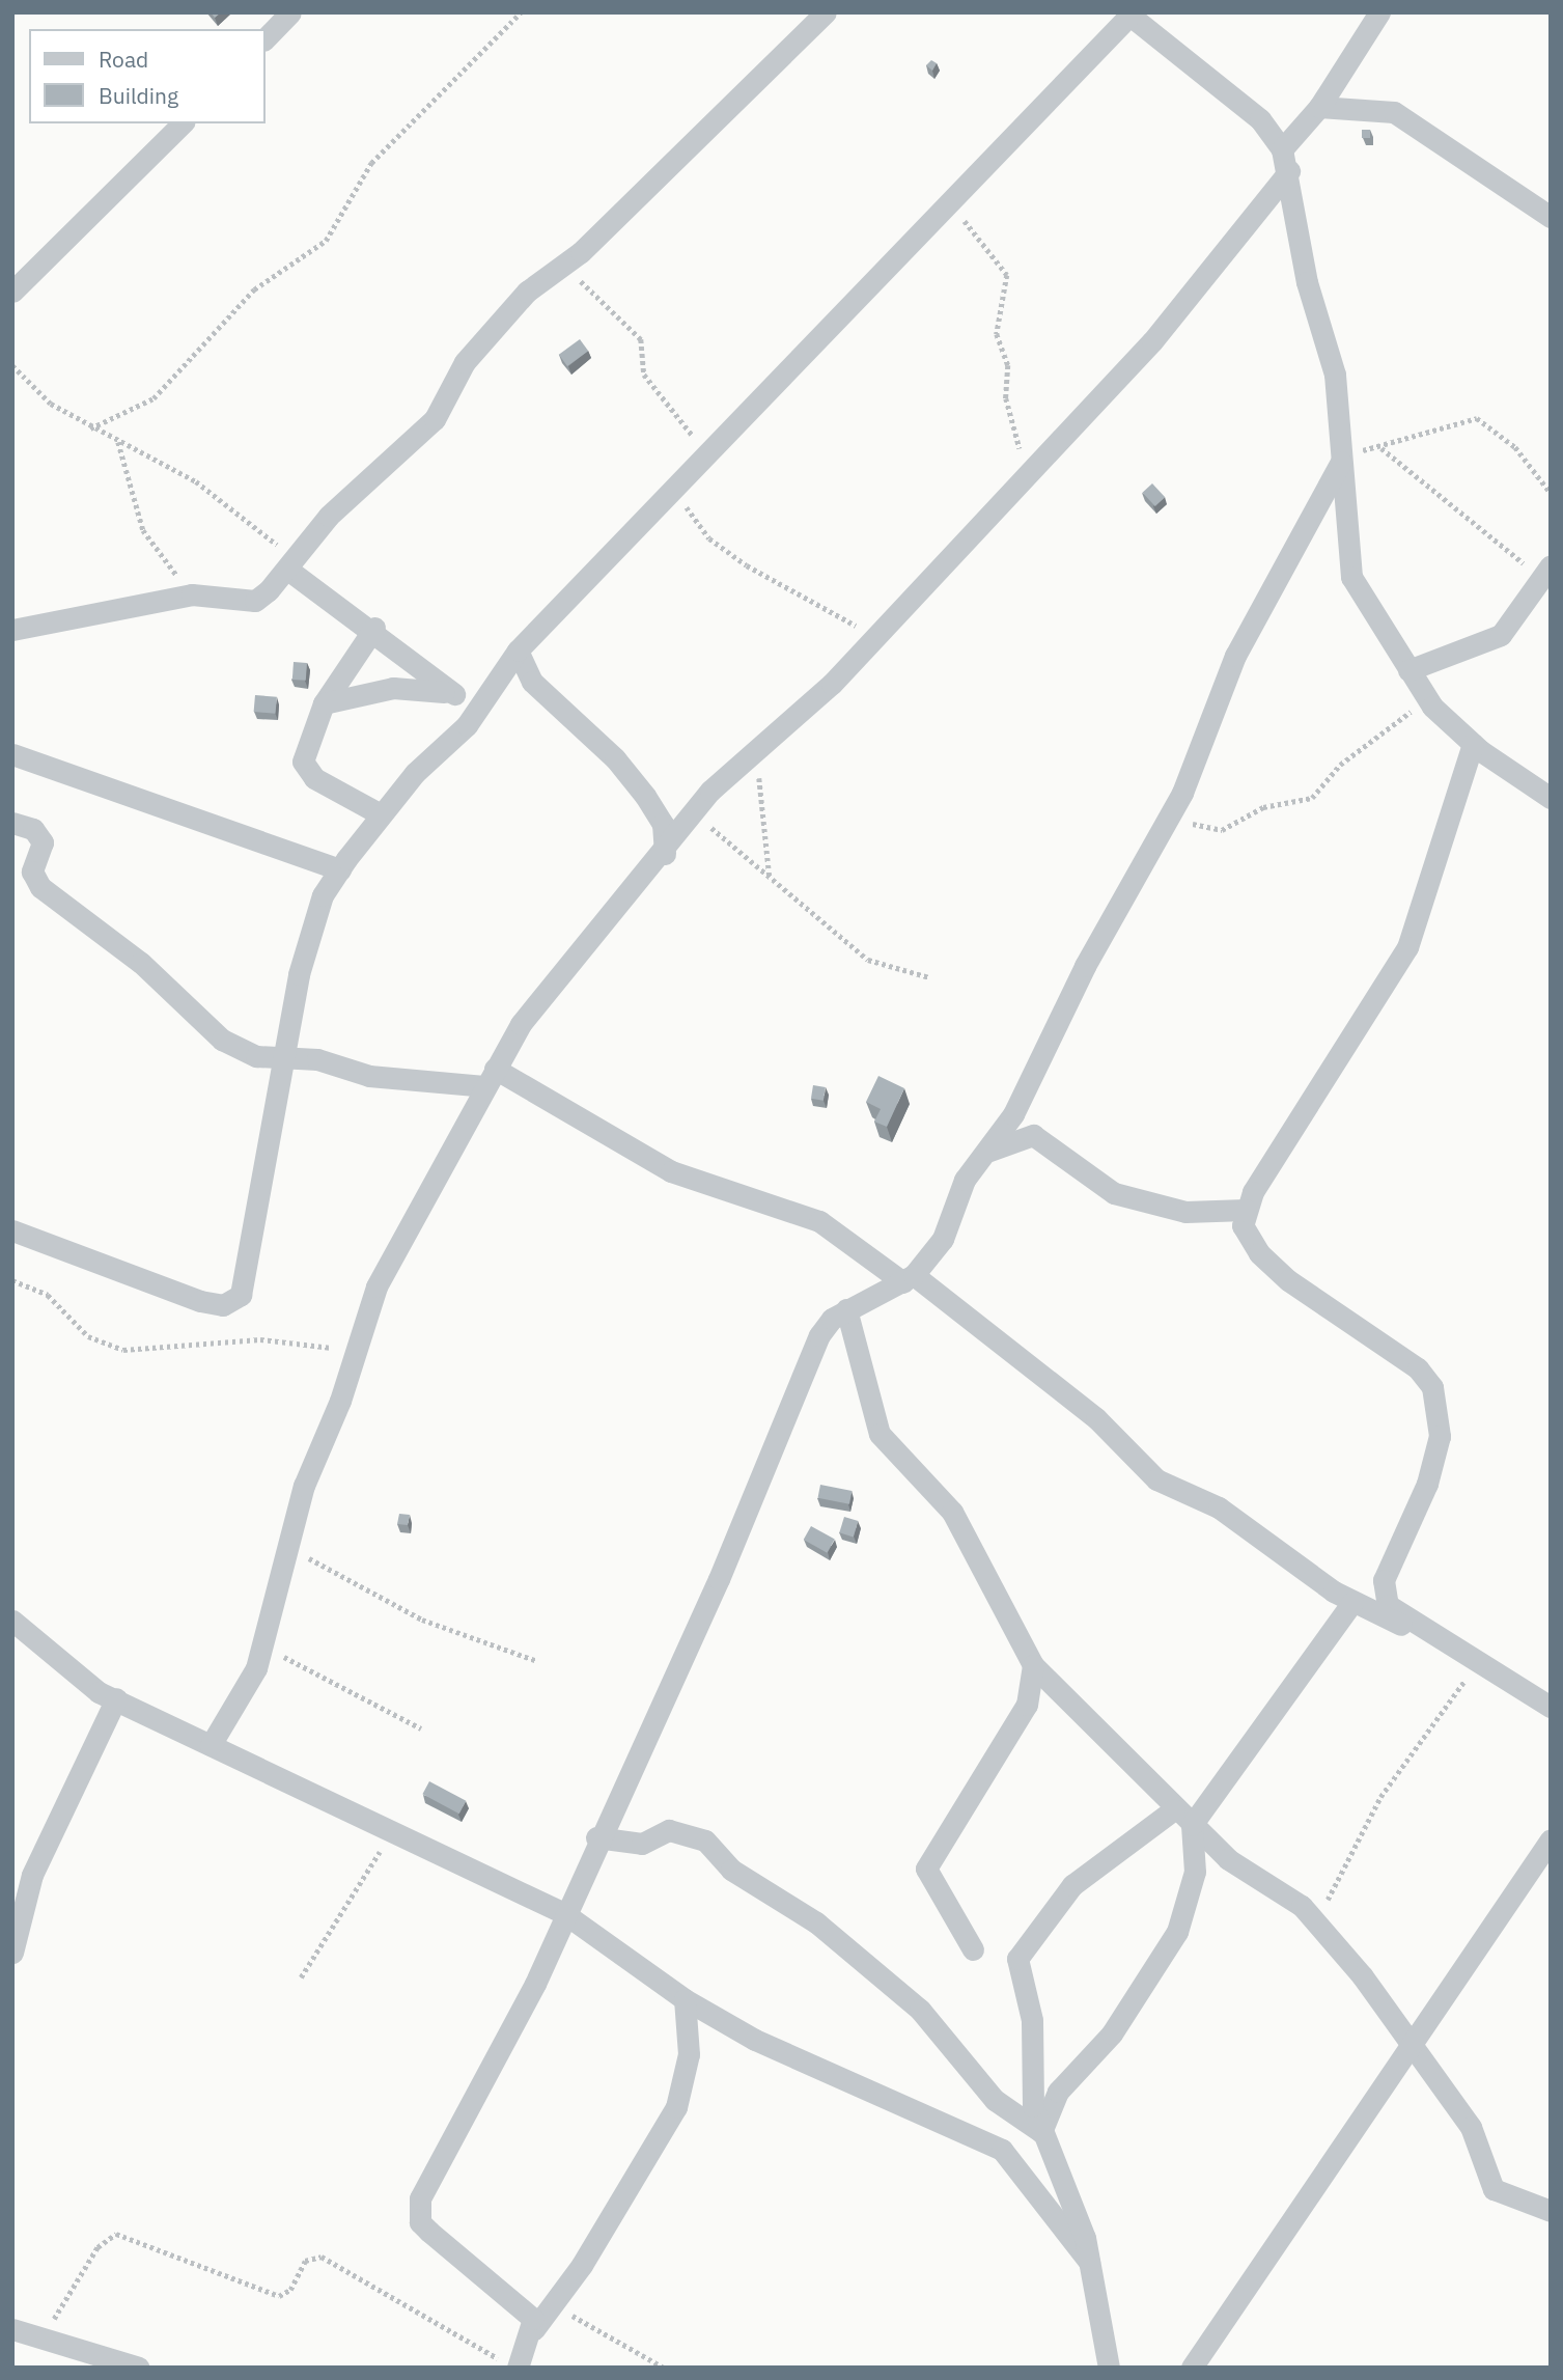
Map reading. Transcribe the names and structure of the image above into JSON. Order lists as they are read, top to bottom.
{
  "legend": ["Road", "Building"]
}
